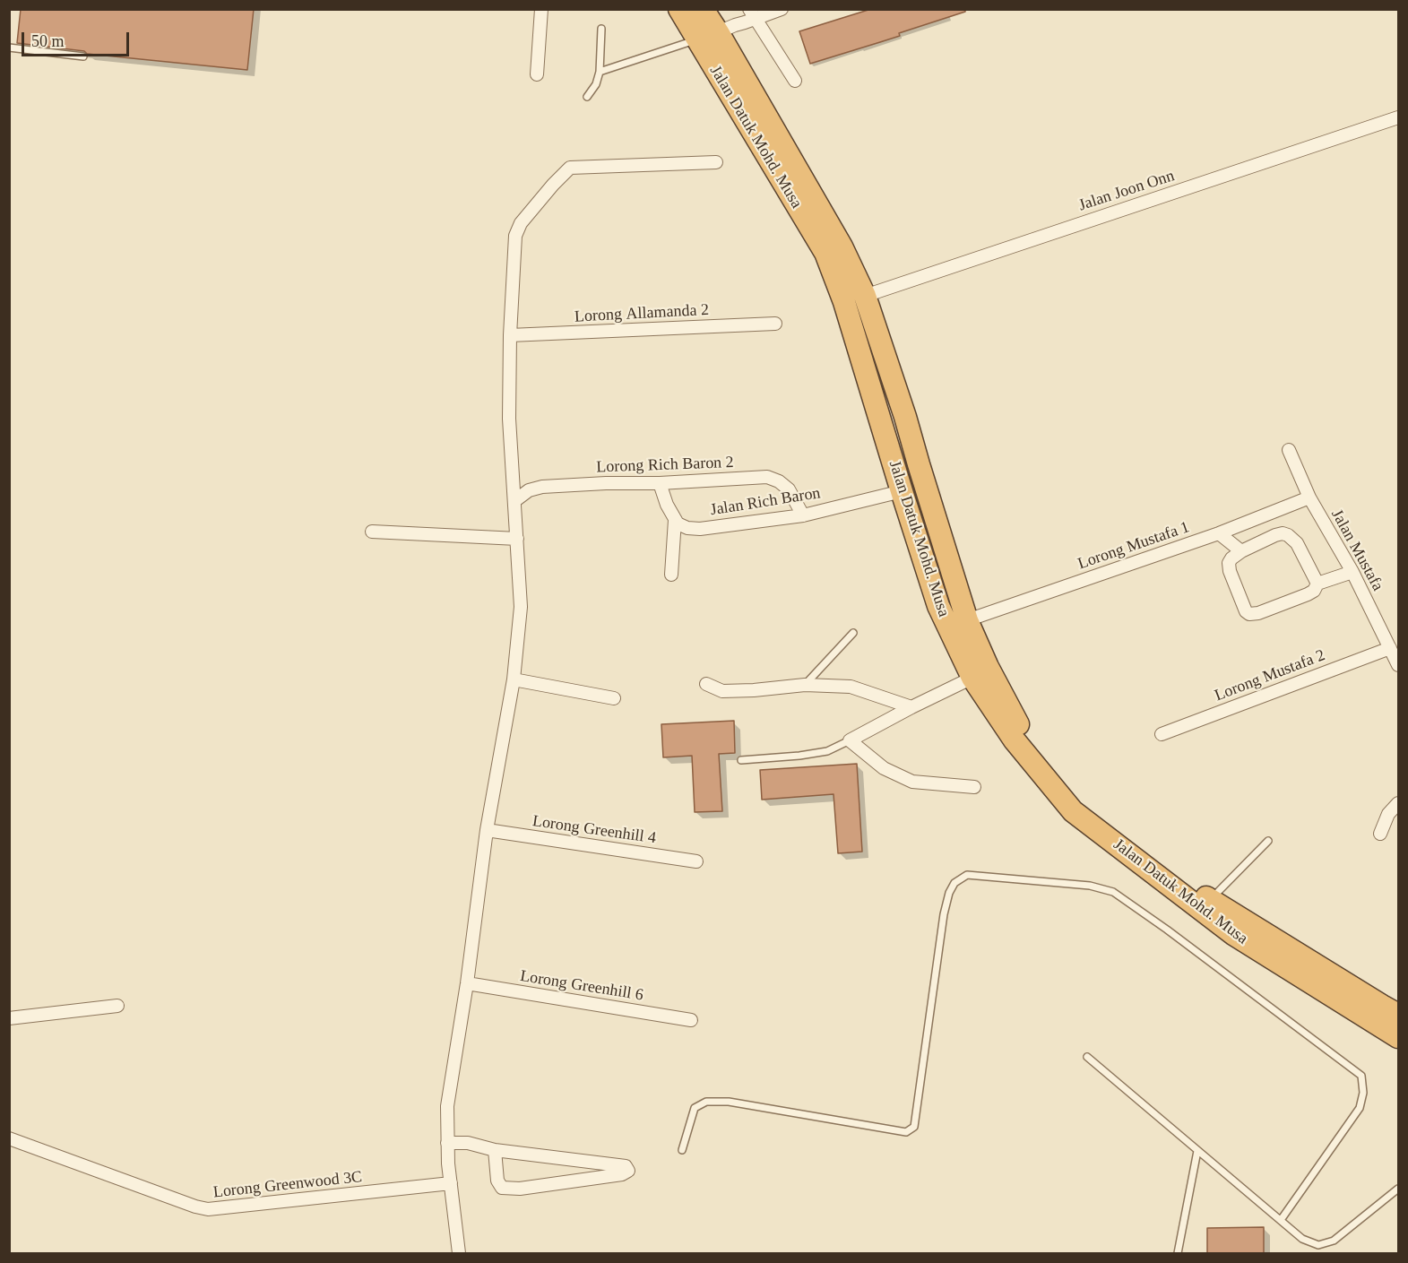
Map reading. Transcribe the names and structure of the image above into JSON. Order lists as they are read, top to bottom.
{
  "streets": {
    "highway": ["Jalan Datuk Mohd. Musa"],
    "street": [
      "Jalan Joon Onn",
      "Lorong Allamanda 2",
      "Lorong Rich Baron 2",
      "Jalan Rich Baron",
      "Lorong Mustafa 1",
      "Jalan Mustafa",
      "Lorong Mustafa 2",
      "Lorong Greenhill 4",
      "Lorong Greenhill 6",
      "Lorong Greenwood 3C"
    ]
  },
  "crossings": [
    ["Jalan Datuk Mohd. Musa", "Jalan Joon Onn"],
    ["Jalan Datuk Mohd. Musa", "Jalan Rich Baron"],
    ["Jalan Datuk Mohd. Musa", "Lorong Mustafa 1"],
    ["Lorong Rich Baron 2", "Jalan Rich Baron"],
    ["Lorong Mustafa 1", "Jalan Mustafa"],
    ["Jalan Mustafa", "Lorong Mustafa 2"]
  ],
  "scale_bar": "50 m"
}
